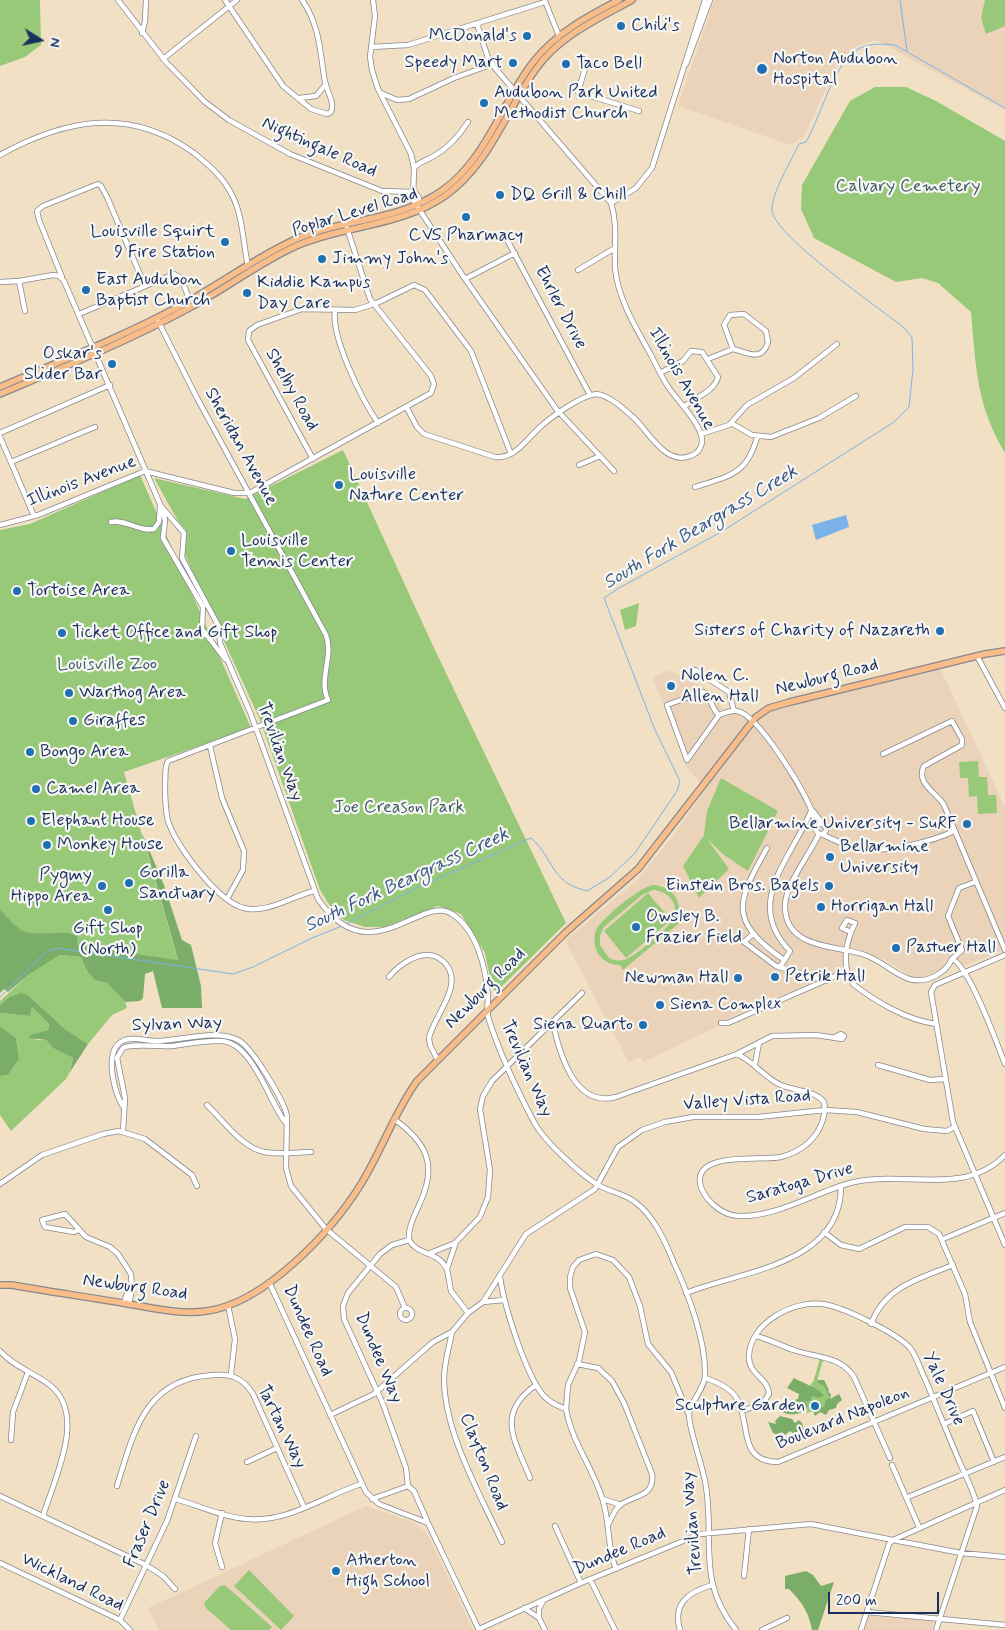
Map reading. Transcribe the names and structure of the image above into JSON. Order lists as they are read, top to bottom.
{
  "streets": {
    "main road": ["Poplar Level Road", "Newburg Road"],
    "street": [
      "Nightingale Road",
      "Ehrler Drive",
      "Illinois Avenue",
      "Shelby Road",
      "Sheridan Avenue",
      "Trevilian Way",
      "Sylvan Way",
      "Valley Vista Road",
      "Saratoga Drive",
      "Dundee Road",
      "Dundee Way",
      "Yale Drive",
      "Boulevard Napoleon",
      "Tartan Way",
      "Clayton Road",
      "Fraser Drive",
      "Wickland Road"
    ]
  },
  "crossings": [
    ["Poplar Level Road", "Sheridan Avenue"],
    ["Ehrler Drive", "Illinois Avenue"],
    ["Illinois Avenue", "Sheridan Avenue"],
    ["Sheridan Avenue", "Trevilian Way"],
    ["Newburg Road", "Trevilian Way"],
    ["Newburg Road", "Sylvan Way"],
    ["Newburg Road", "Dundee Road"],
    ["Trevilian Way", "Valley Vista Road"],
    ["Trevilian Way", "Dundee Road"],
    ["Trevilian Way", "Boulevard Napoleon"],
    ["Sylvan Way", "Dundee Way"],
    ["Valley Vista Road", "Saratoga Drive"],
    ["Valley Vista Road", "Dundee Road"],
    ["Valley Vista Road", "Dundee Way"],
    ["Valley Vista Road", "Clayton Road"],
    ["Dundee Road", "Dundee Way"],
    ["Yale Drive", "Boulevard Napoleon"],
    ["Fraser Drive", "Wickland Road"]
  ],
  "water": ["South Fork Beargrass Creek"],
  "parks": ["Calvary Cemetery", "Louisville Zoo", "Joe Creason Park"],
  "places": [
    "Chili's",
    "McDonald's",
    "Speedy Mart",
    "Taco Bell",
    "Norton Audubon Hospital",
    "Audubon Park United Methodist Church",
    "DQ Grill & Chill",
    "CVS Pharmacy",
    "Louisville Squirt 9 Fire Station",
    "Jimmy John's",
    "East Audubon Baptist Church",
    "Kiddie Kampus Day Care",
    "Oskar's Slider Bar",
    "Louisville Nature Center",
    "Louisville Tennis Center",
    "Tortoise Area",
    "Sisters of Charity of Nazareth",
    "Ticket Office and Gift Shop",
    "Nolen C. Allen Hall",
    "Warthog Area",
    "Giraffes",
    "Bongo Area",
    "Camel Area",
    "Elephant House",
    "Bellarmine University - SuRF",
    "Monkey House",
    "Bellarmine University",
    "Gorilla Sanctuary",
    "Pygmy Hippo Area",
    "Einstein Bros. Bagels",
    "Horrigan Hall",
    "Gift Shop (North)",
    "Owsley B. Frazier Field",
    "Pastuer Hall",
    "Petrik Hall",
    "Newman Hall",
    "Siena Complex",
    "Siena Quarto",
    "Sculpture Garden",
    "Atherton High School"
  ],
  "scale_bar": "200 m",
  "north": "right"
}
